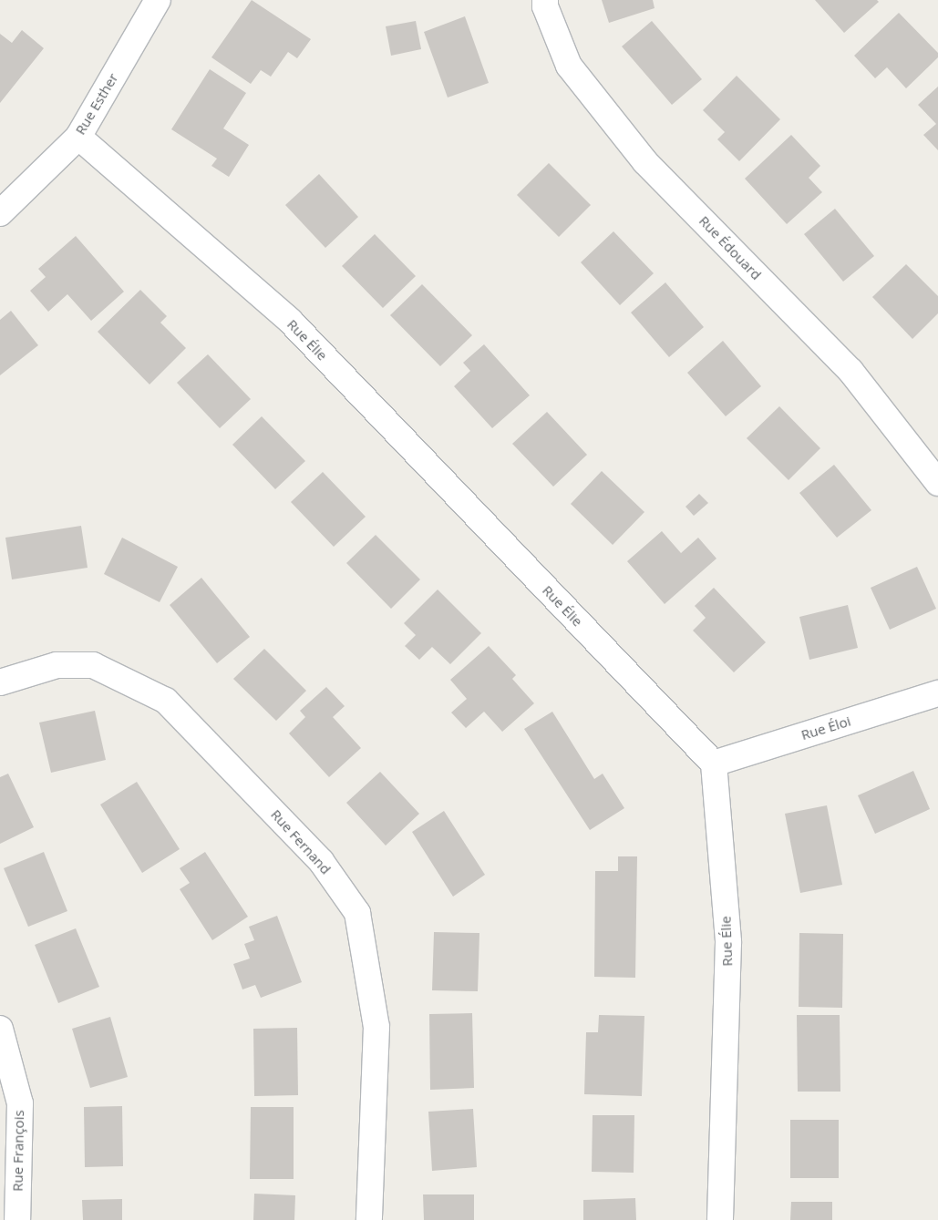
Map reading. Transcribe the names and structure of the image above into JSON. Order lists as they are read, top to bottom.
{
  "streets": {
    "street": [
      "Rue Esther",
      "Rue Édouard",
      "Rue Élie",
      "Rue Éloi",
      "Rue Fernand",
      "Rue François"
    ]
  },
  "crossings": [
    ["Rue Esther", "Rue Élie"],
    ["Rue Élie", "Rue Éloi"]
  ]
}
